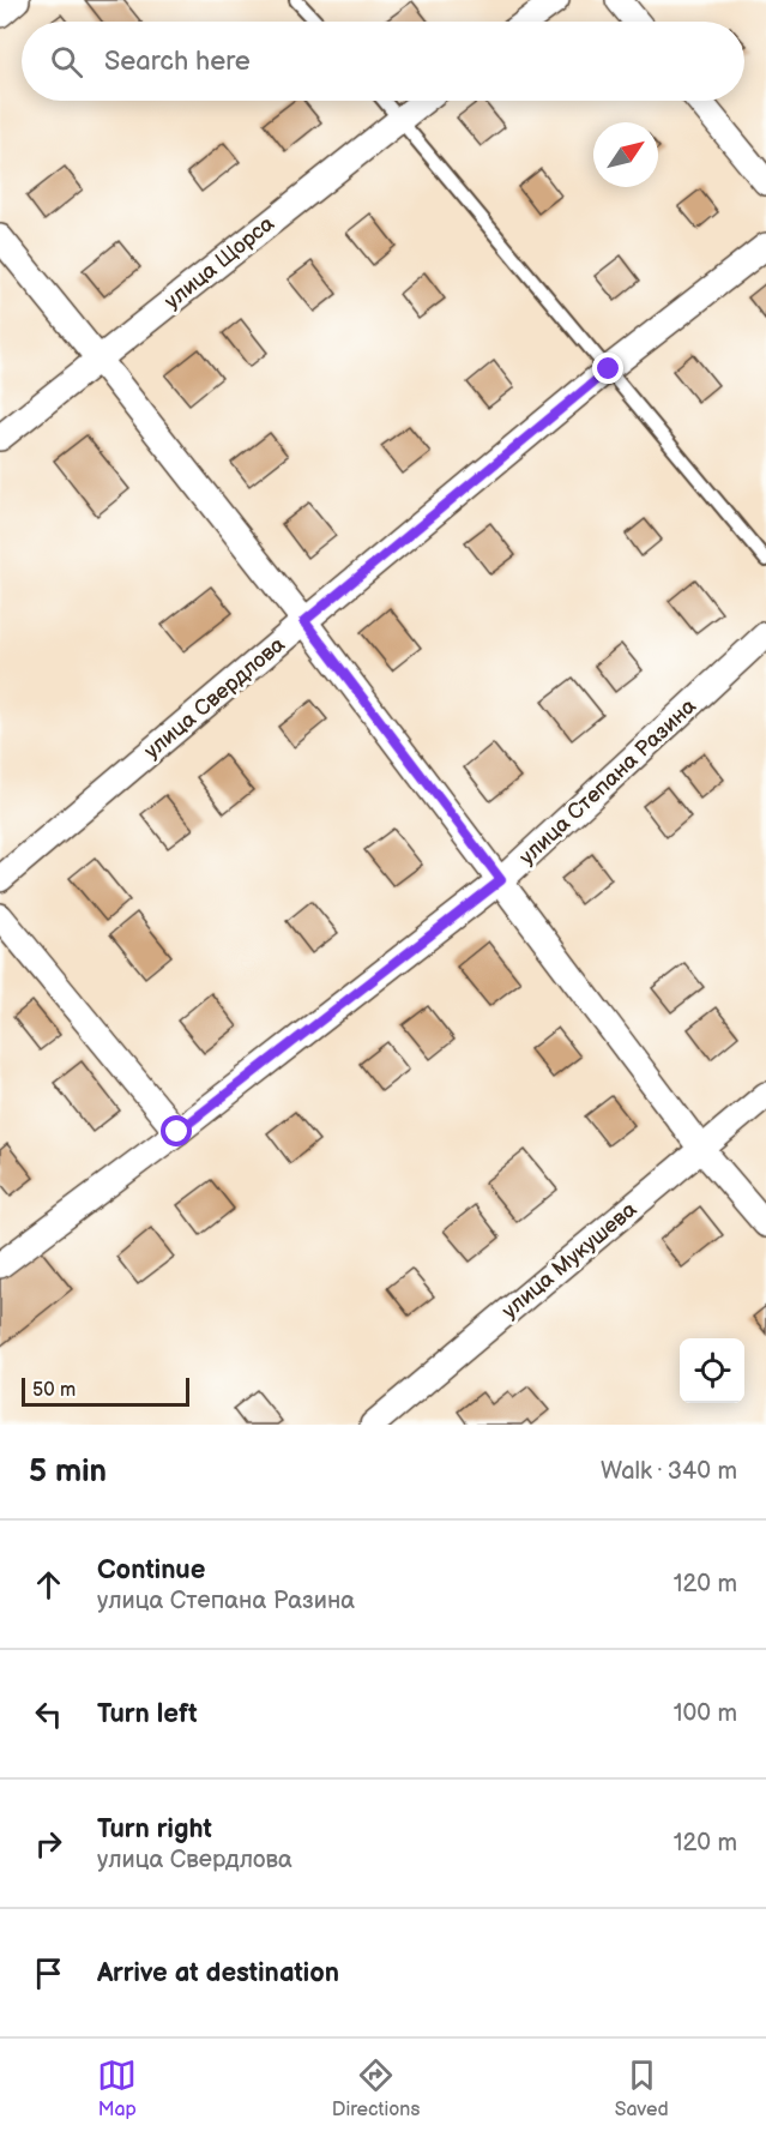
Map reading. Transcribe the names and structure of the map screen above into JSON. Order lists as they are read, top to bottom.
{
  "streets": {
    "street": [
      "улица Щорса",
      "улица Свердлова",
      "улица Степана Разина",
      "улица Мукушева"
    ]
  },
  "scale_bar": "50 m",
  "north": "top right",
  "page": {
    "search": "Search here",
    "scale": "50 m",
    "heading": ["5 min", "Walk · 340 m"],
    "list": [
      ["Continue", "улица Степана Разина", "120 m"],
      ["Turn left", "100 m"],
      ["Turn right", "улица Свердлова", "120 m"],
      "Arrive at destination"
    ],
    "nav": ["Map", "Directions", "Saved"]
  }
}
